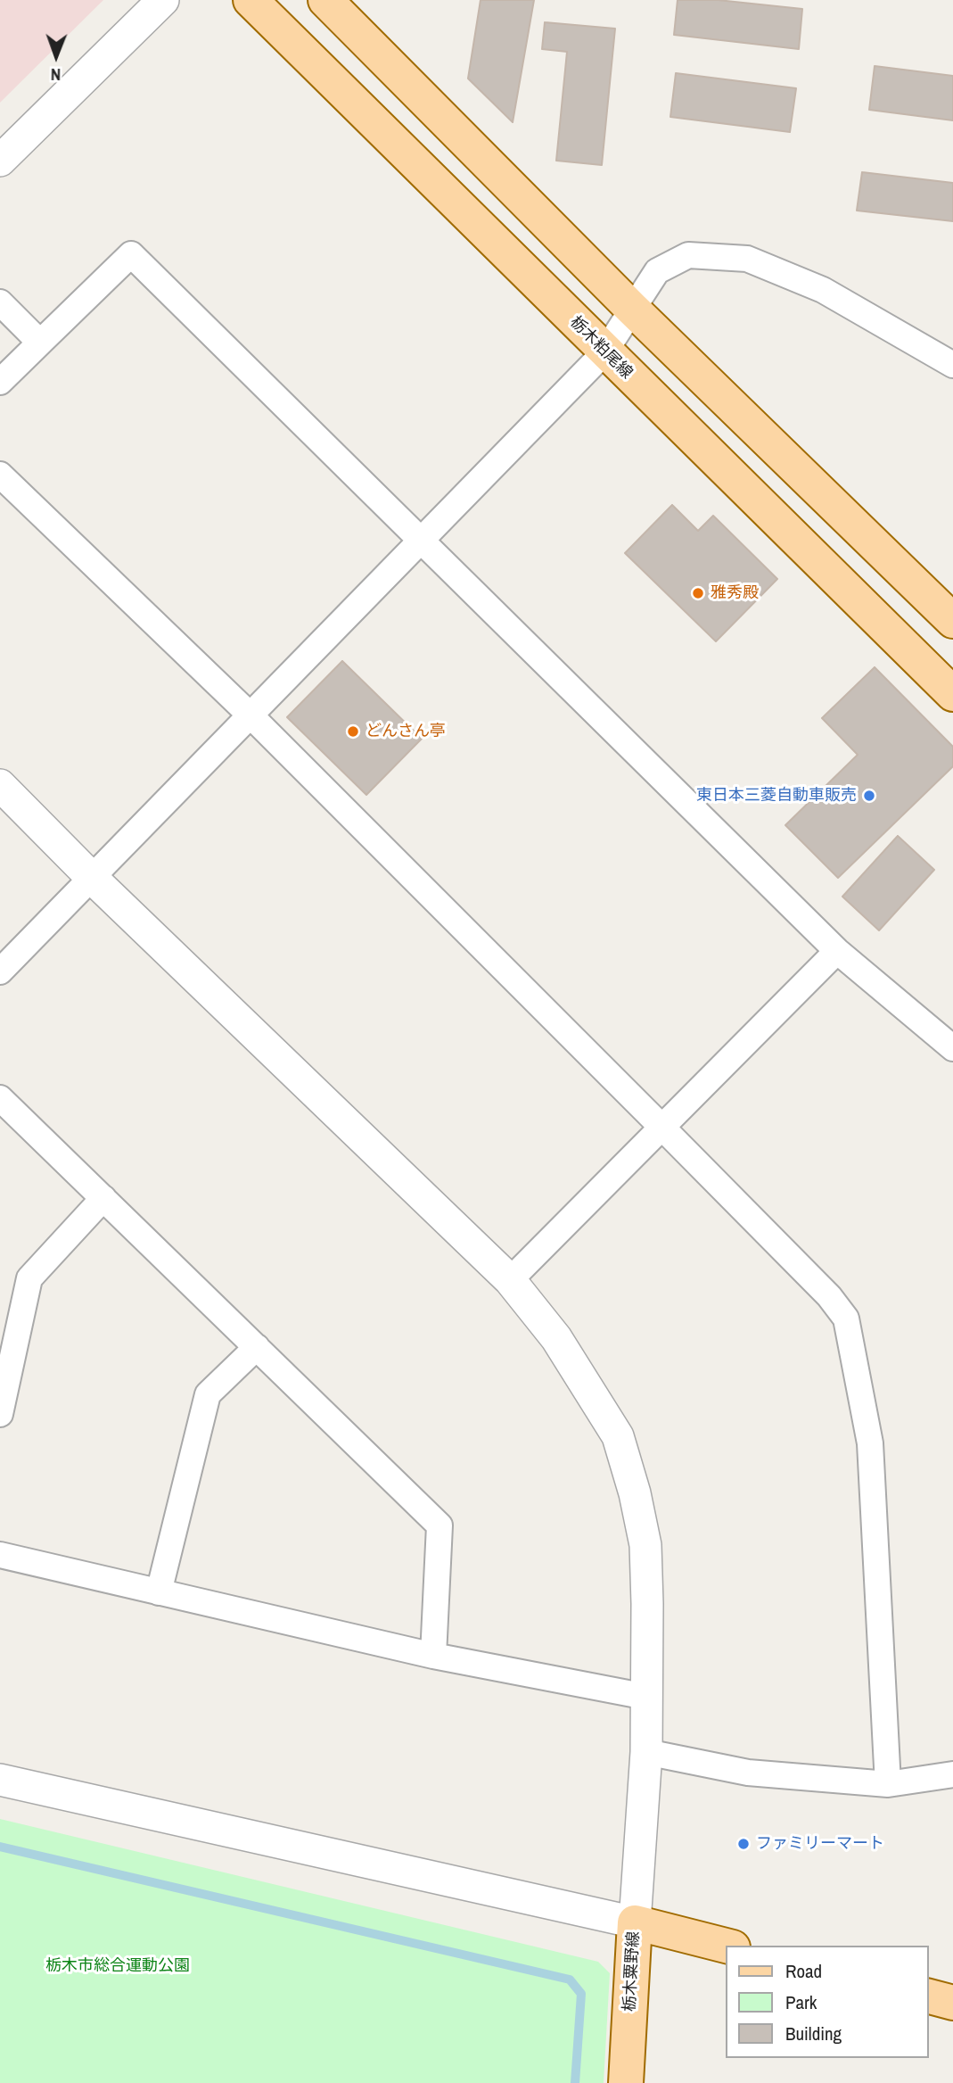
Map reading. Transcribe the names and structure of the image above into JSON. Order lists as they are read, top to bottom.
{
  "streets": {
    "main road": ["栃木粕尾線", "栃木粟野線"]
  },
  "parks": ["栃木市総合運動公園"],
  "places": [
    "雅秀殿",
    "どんさん亭",
    "東日本三菱自動車販売",
    "ファミリーマート"
  ],
  "legend": ["Road", "Park", "Building"],
  "north": "bottom"
}
